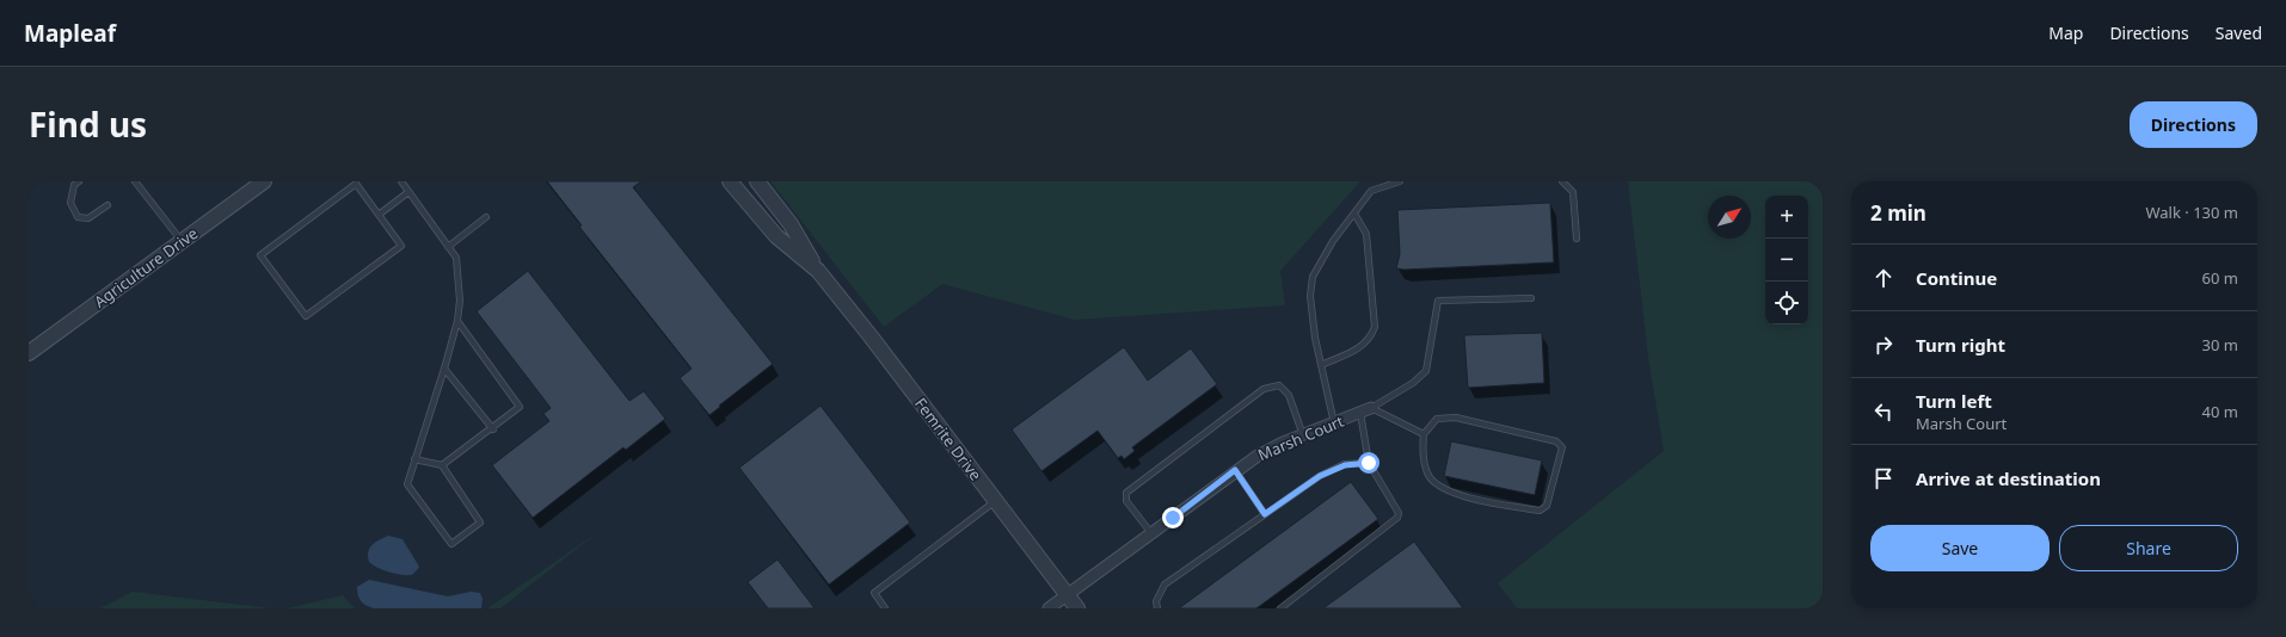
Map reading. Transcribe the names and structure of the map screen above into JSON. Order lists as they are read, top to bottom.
{
  "streets": {
    "street": ["Agriculture Drive", "Marsh Court", "Femrite Drive"]
  },
  "crossings": [
    ["Marsh Court", "Femrite Drive"]
  ],
  "north": "top right",
  "page": {
    "header": "Mapleaf",
    "nav": ["Map", "Directions", "Saved"],
    "title": "Find us",
    "buttons": [
      "Directions",
      ["Save", "Share"]
    ],
    "heading": ["2 min", "Walk · 130 m"],
    "map_buttons": ["+", "−"],
    "list": [
      ["Continue", "60 m"],
      ["Turn right", "30 m"],
      ["Turn left", "Marsh Court", "40 m"],
      "Arrive at destination"
    ]
  }
}
